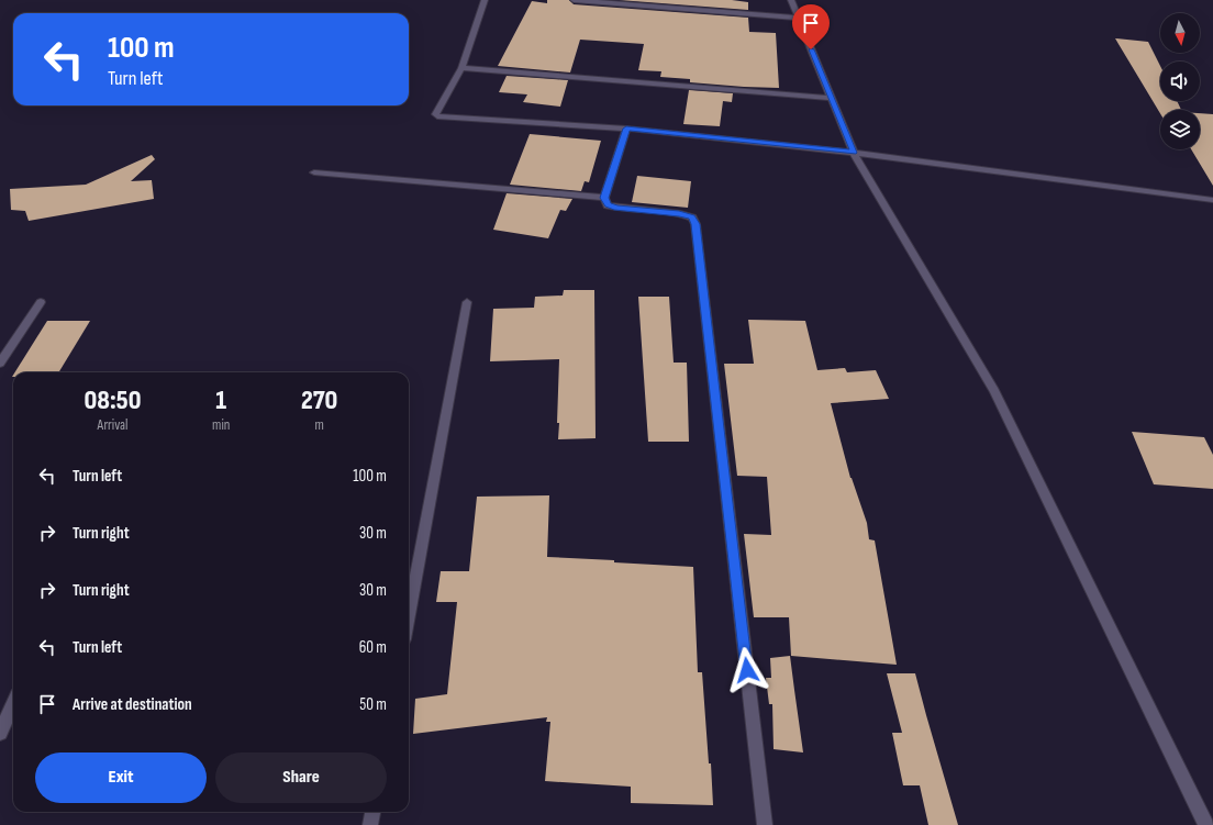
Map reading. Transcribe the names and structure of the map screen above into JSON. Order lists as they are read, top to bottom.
{
  "north": "bottom",
  "page": {
    "turn": ["100 m", "Turn left"],
    "eta": [
      "08:50",
      "Arrival",
      "1",
      "min",
      "270",
      "m"
    ],
    "list": [
      {
        "name": "Turn left",
        "value": "100 m"
      },
      {
        "name": "Turn right",
        "value": "30 m"
      },
      {
        "name": "Turn right",
        "value": "30 m"
      },
      {
        "name": "Turn left",
        "value": "60 m"
      },
      {
        "name": "Arrive at destination",
        "value": "50 m"
      }
    ],
    "buttons": ["Exit", "Share"]
  }
}
